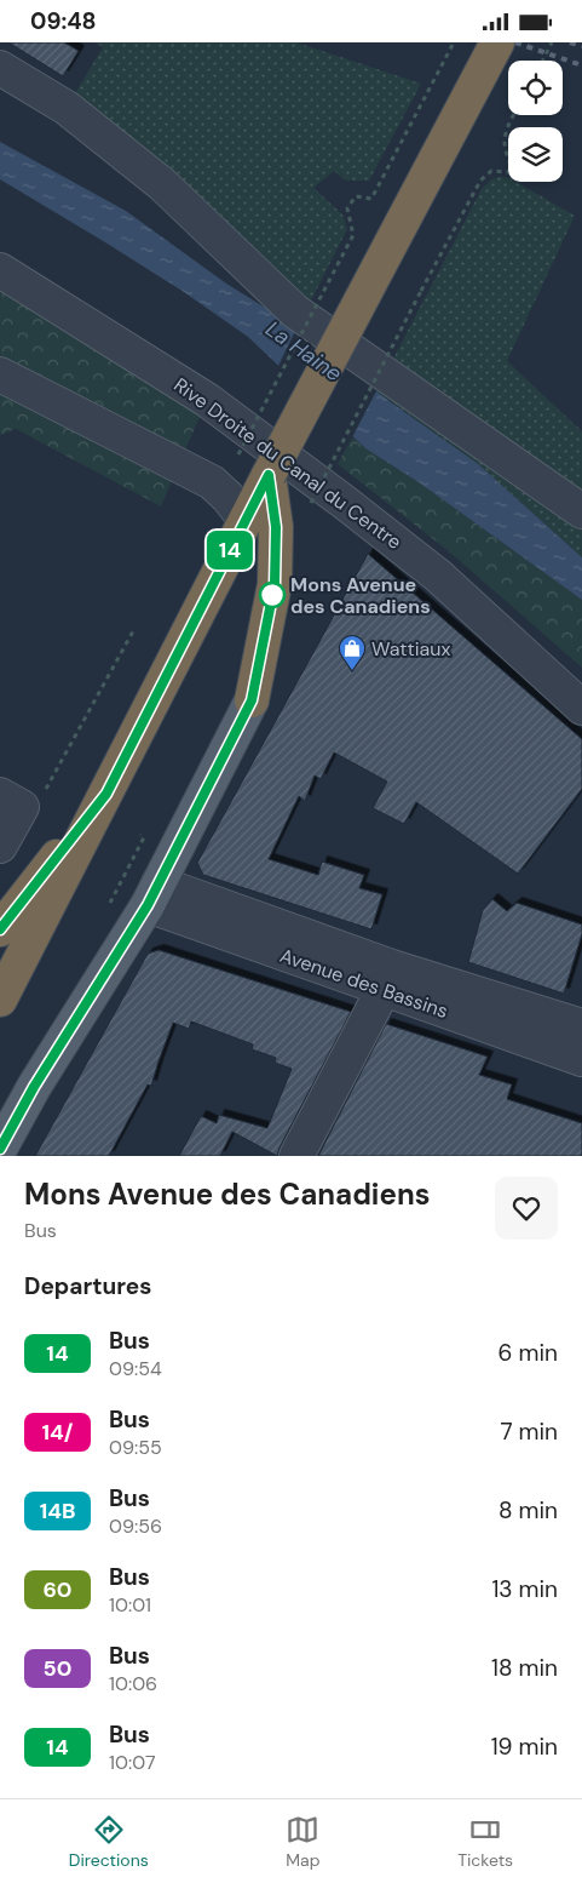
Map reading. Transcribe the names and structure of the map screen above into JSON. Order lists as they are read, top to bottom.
{
  "streets": {
    "street": ["Rive Droite du Canal du Centre", "Avenue des Bassins"]
  },
  "water": ["La Haine"],
  "places": {
    "other": ["Mons Avenue des Canadiens"],
    "shop": ["Wattiaux"]
  },
  "lines": ["bus line 14"],
  "page": {
    "status": "09:48",
    "on_map": "14",
    "heading": [
      ["Mons Avenue des Canadiens", "Bus"],
      "Departures"
    ],
    "list": [
      {
        "mark": "14",
        "name": "Bus",
        "note": "09:54",
        "value": "6 min"
      },
      {
        "mark": "14/",
        "name": "Bus",
        "note": "09:55",
        "value": "7 min"
      },
      {
        "mark": "14B",
        "name": "Bus",
        "note": "09:56",
        "value": "8 min"
      },
      {
        "mark": "60",
        "name": "Bus",
        "note": "10:01",
        "value": "13 min"
      },
      {
        "mark": "50",
        "name": "Bus",
        "note": "10:06",
        "value": "18 min"
      },
      {
        "mark": "14",
        "name": "Bus",
        "note": "10:07",
        "value": "19 min"
      }
    ],
    "tabs": ["Directions", "Map", "Tickets"]
  }
}
